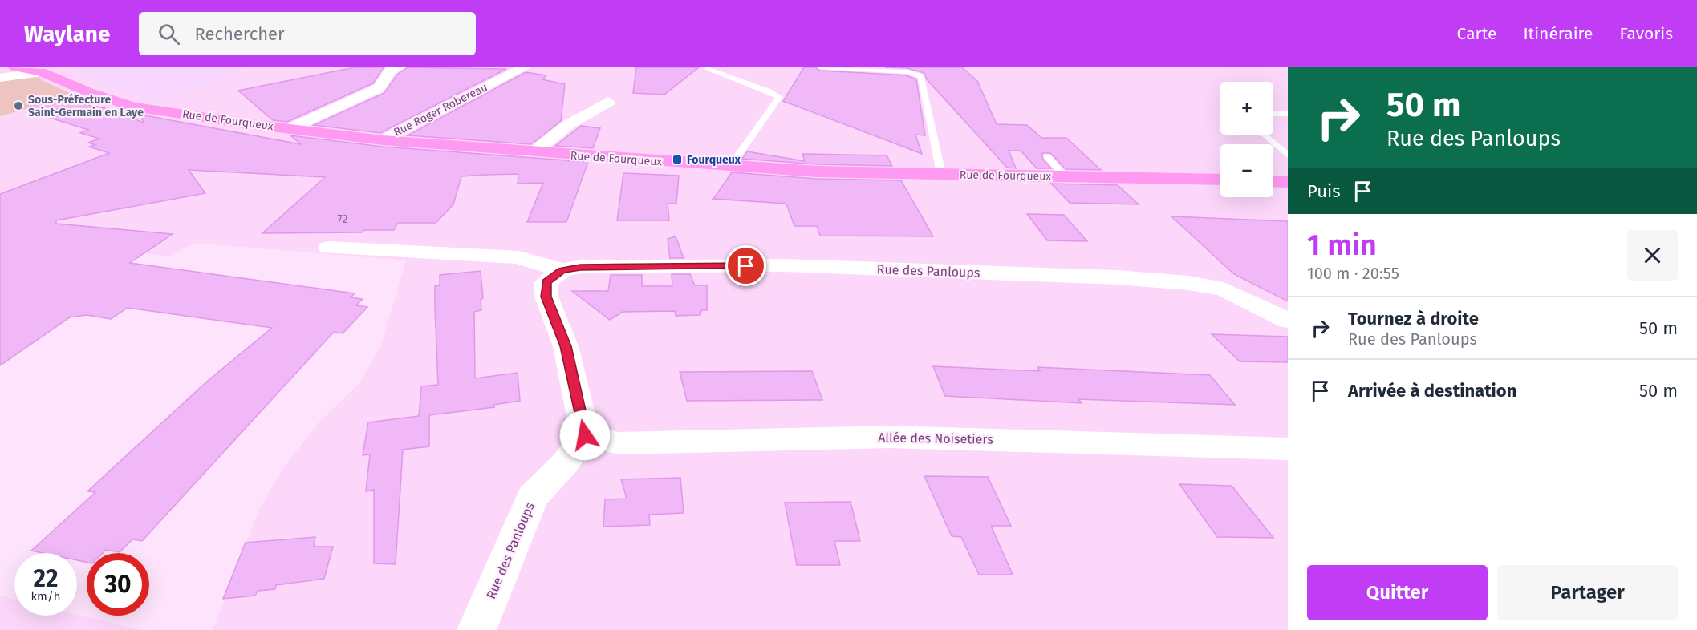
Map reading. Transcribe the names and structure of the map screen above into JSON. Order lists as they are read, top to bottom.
{
  "streets": {
    "main road": ["Rue de Fourqueux"],
    "street": ["Rue Roger Robereau", "Rue des Panloups", "Allée des Noisetiers"]
  },
  "crossings": [
    ["Rue Roger Robereau", "Rue de Fourqueux"],
    ["Rue des Panloups", "Allée des Noisetiers"]
  ],
  "places": {
    "other": ["Sous-Préfecture Saint-Germain en Laye"],
    "transit": ["Fourqueux"]
  },
  "house_numbers": ["72"],
  "page": {
    "header": "Waylane",
    "search": "Rechercher",
    "nav": ["Carte", "Itinéraire", "Favoris"],
    "turn": ["50 m", "Rue des Panloups"],
    "map_buttons": ["+", "−"],
    "then": "Puis",
    "heading": ["1 min", "100 m · 20:55"],
    "list": [
      {
        "name": "Tournez à droite",
        "note": "Rue des Panloups",
        "value": "50 m"
      },
      {
        "name": "Arrivée à destination",
        "value": "50 m"
      }
    ],
    "speed": "22 km/h",
    "limit": "30",
    "buttons": ["Quitter", "Partager"]
  }
}
